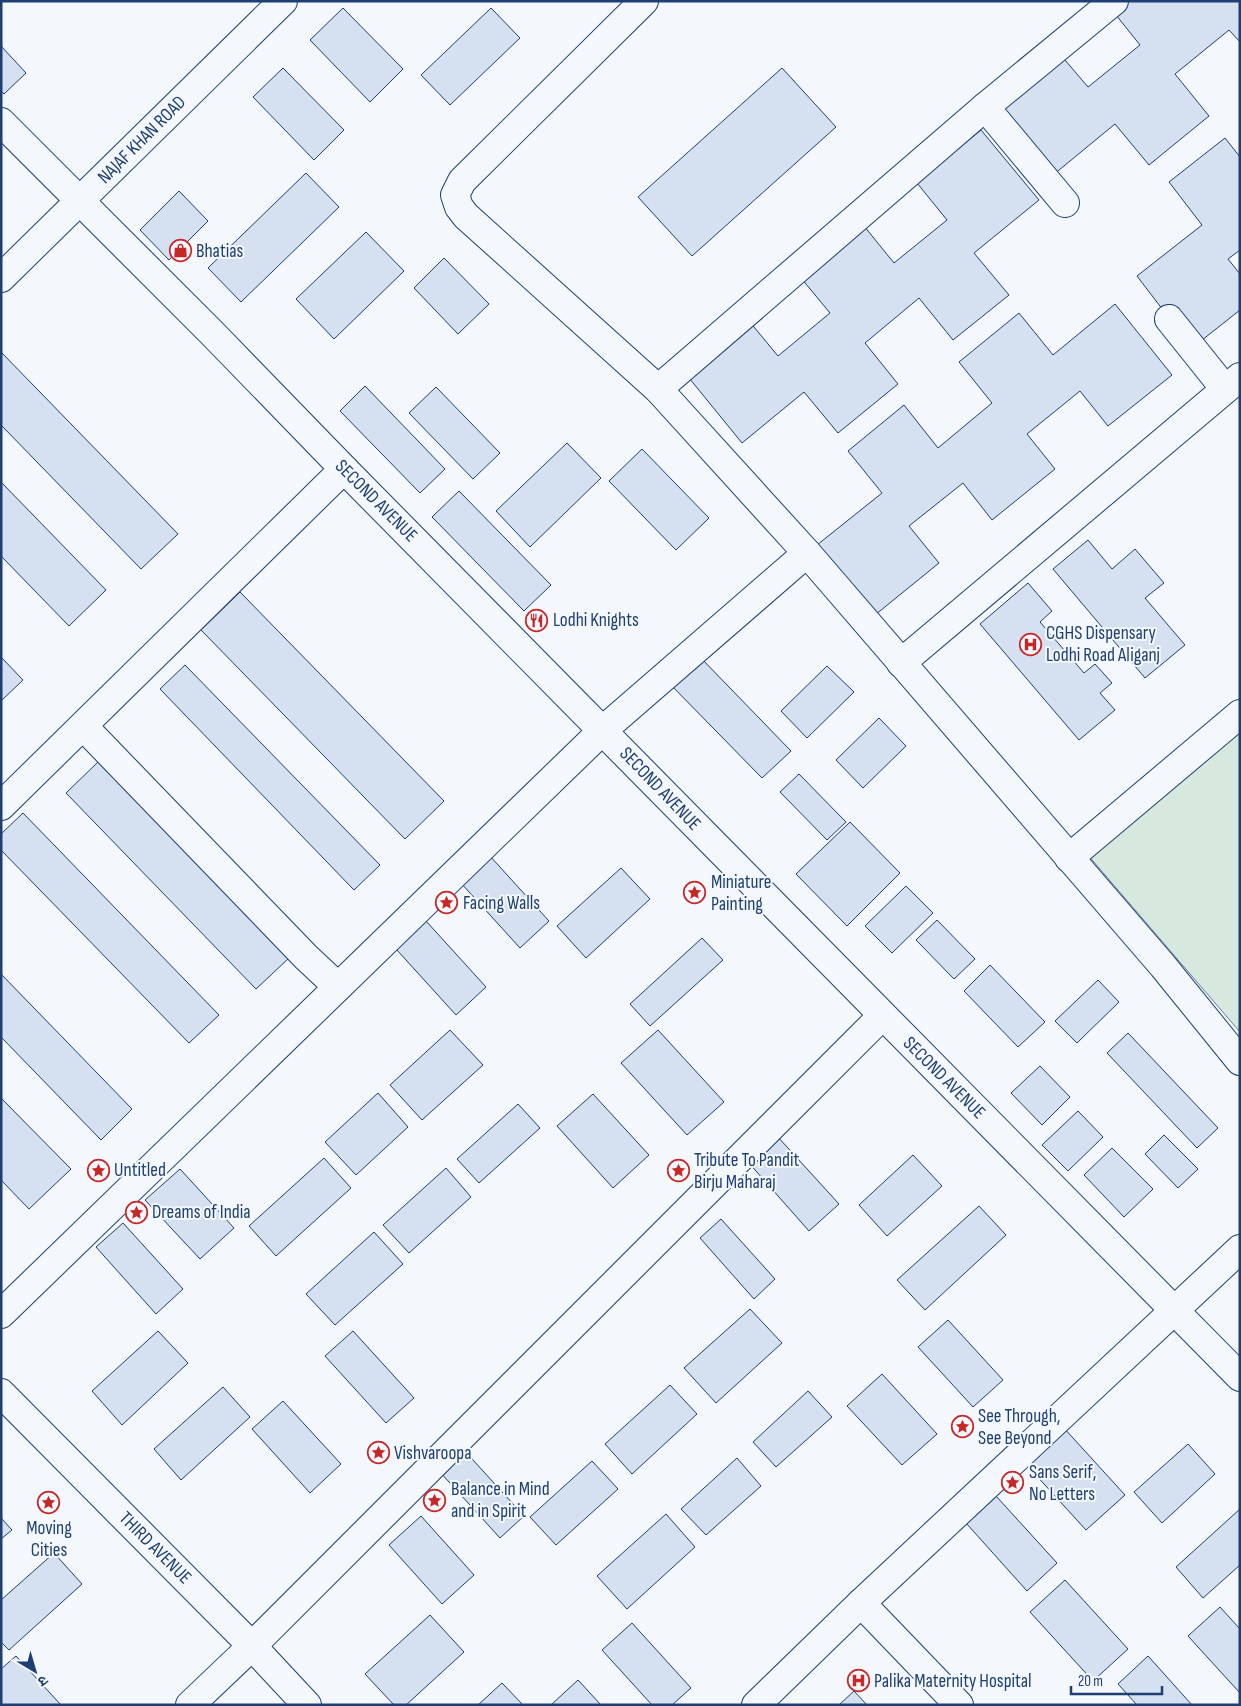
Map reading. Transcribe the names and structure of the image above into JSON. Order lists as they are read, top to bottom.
{
  "streets": {
    "street": ["NAJAF KHAN ROAD", "SECOND AVENUE", "THIRD AVENUE"]
  },
  "crossings": [
    ["NAJAF KHAN ROAD", "SECOND AVENUE"]
  ],
  "places": {
    "shop": ["Bhatias"],
    "restaurant": ["Lodhi Knights"],
    "hospital": ["CGHS Dispensary Lodhi Road Aliganj", "Palika Maternity Hospital"],
    "place": [
      "Miniature Painting",
      "Facing Walls",
      "Untitled",
      "Tribute To Pandit Birju Maharaj",
      "Dreams of India",
      "See Through, See Beyond",
      "Vishvaroopa",
      "Sans Serif, No Letters",
      "Balance in Mind and in Spirit",
      "Moving Cities"
    ]
  },
  "scale_bar": "20 m",
  "north": "bottom right"
}
